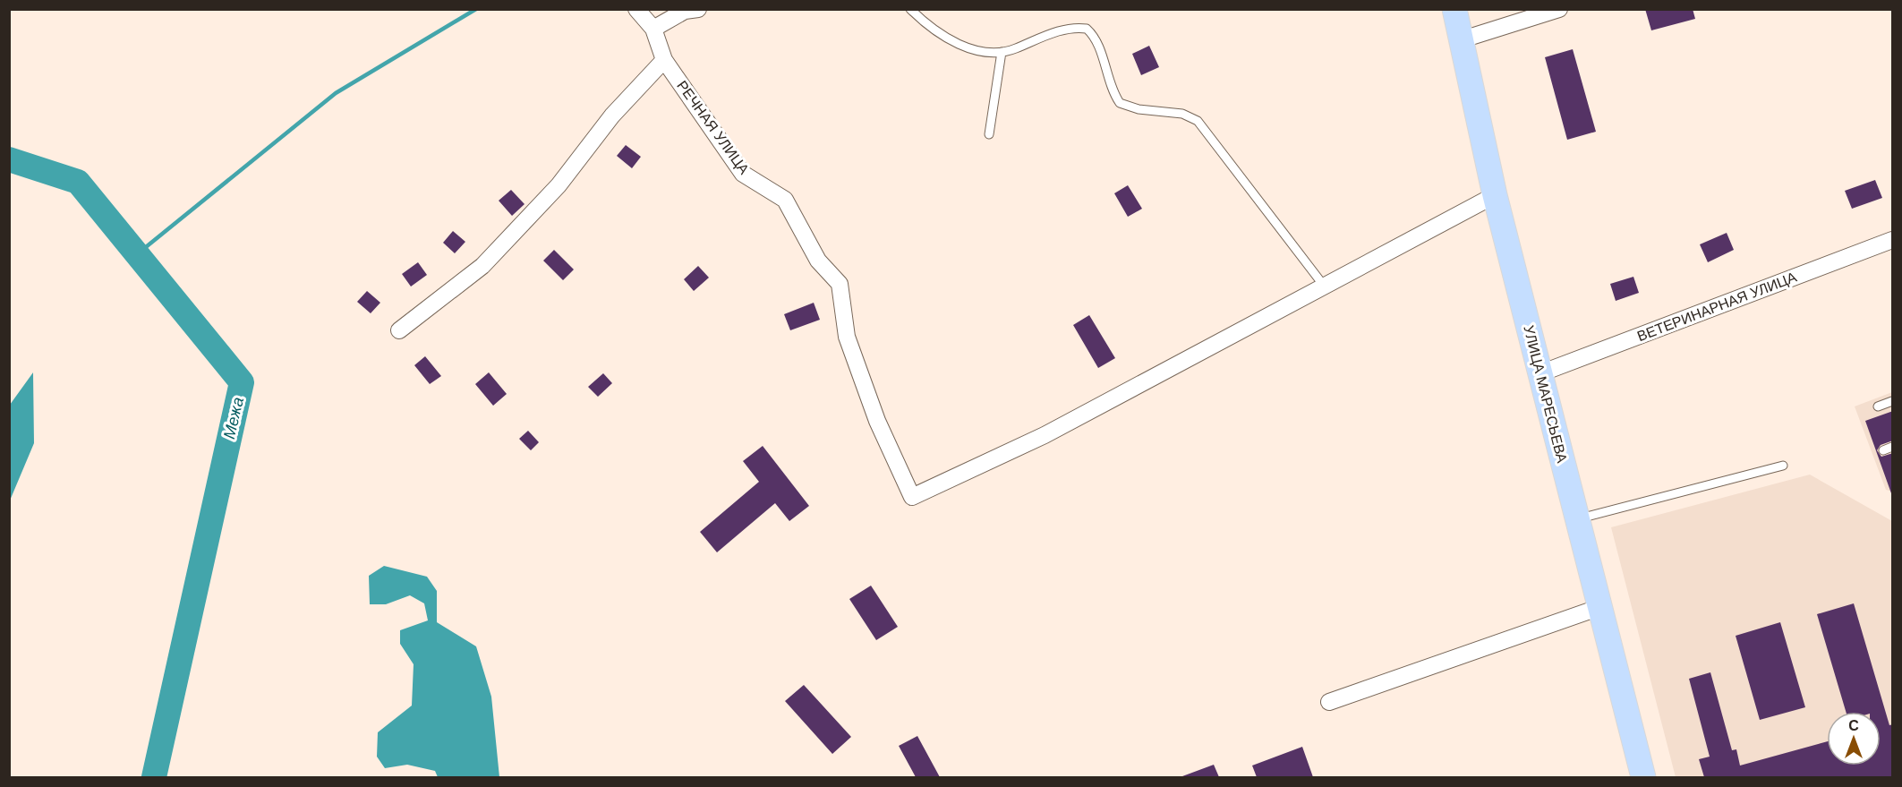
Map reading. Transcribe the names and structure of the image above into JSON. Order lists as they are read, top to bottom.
{
  "streets": {
    "main road": ["УЛИЦА МАРЕСЬЕВА"],
    "street": ["РЕЧНАЯ УЛИЦА", "ВЕТЕРИНАРНАЯ УЛИЦА"]
  },
  "crossings": [
    ["ВЕТЕРИНАРНАЯ УЛИЦА", "УЛИЦА МАРЕСЬЕВА"]
  ],
  "water": ["Межа"],
  "north": "top"
}
